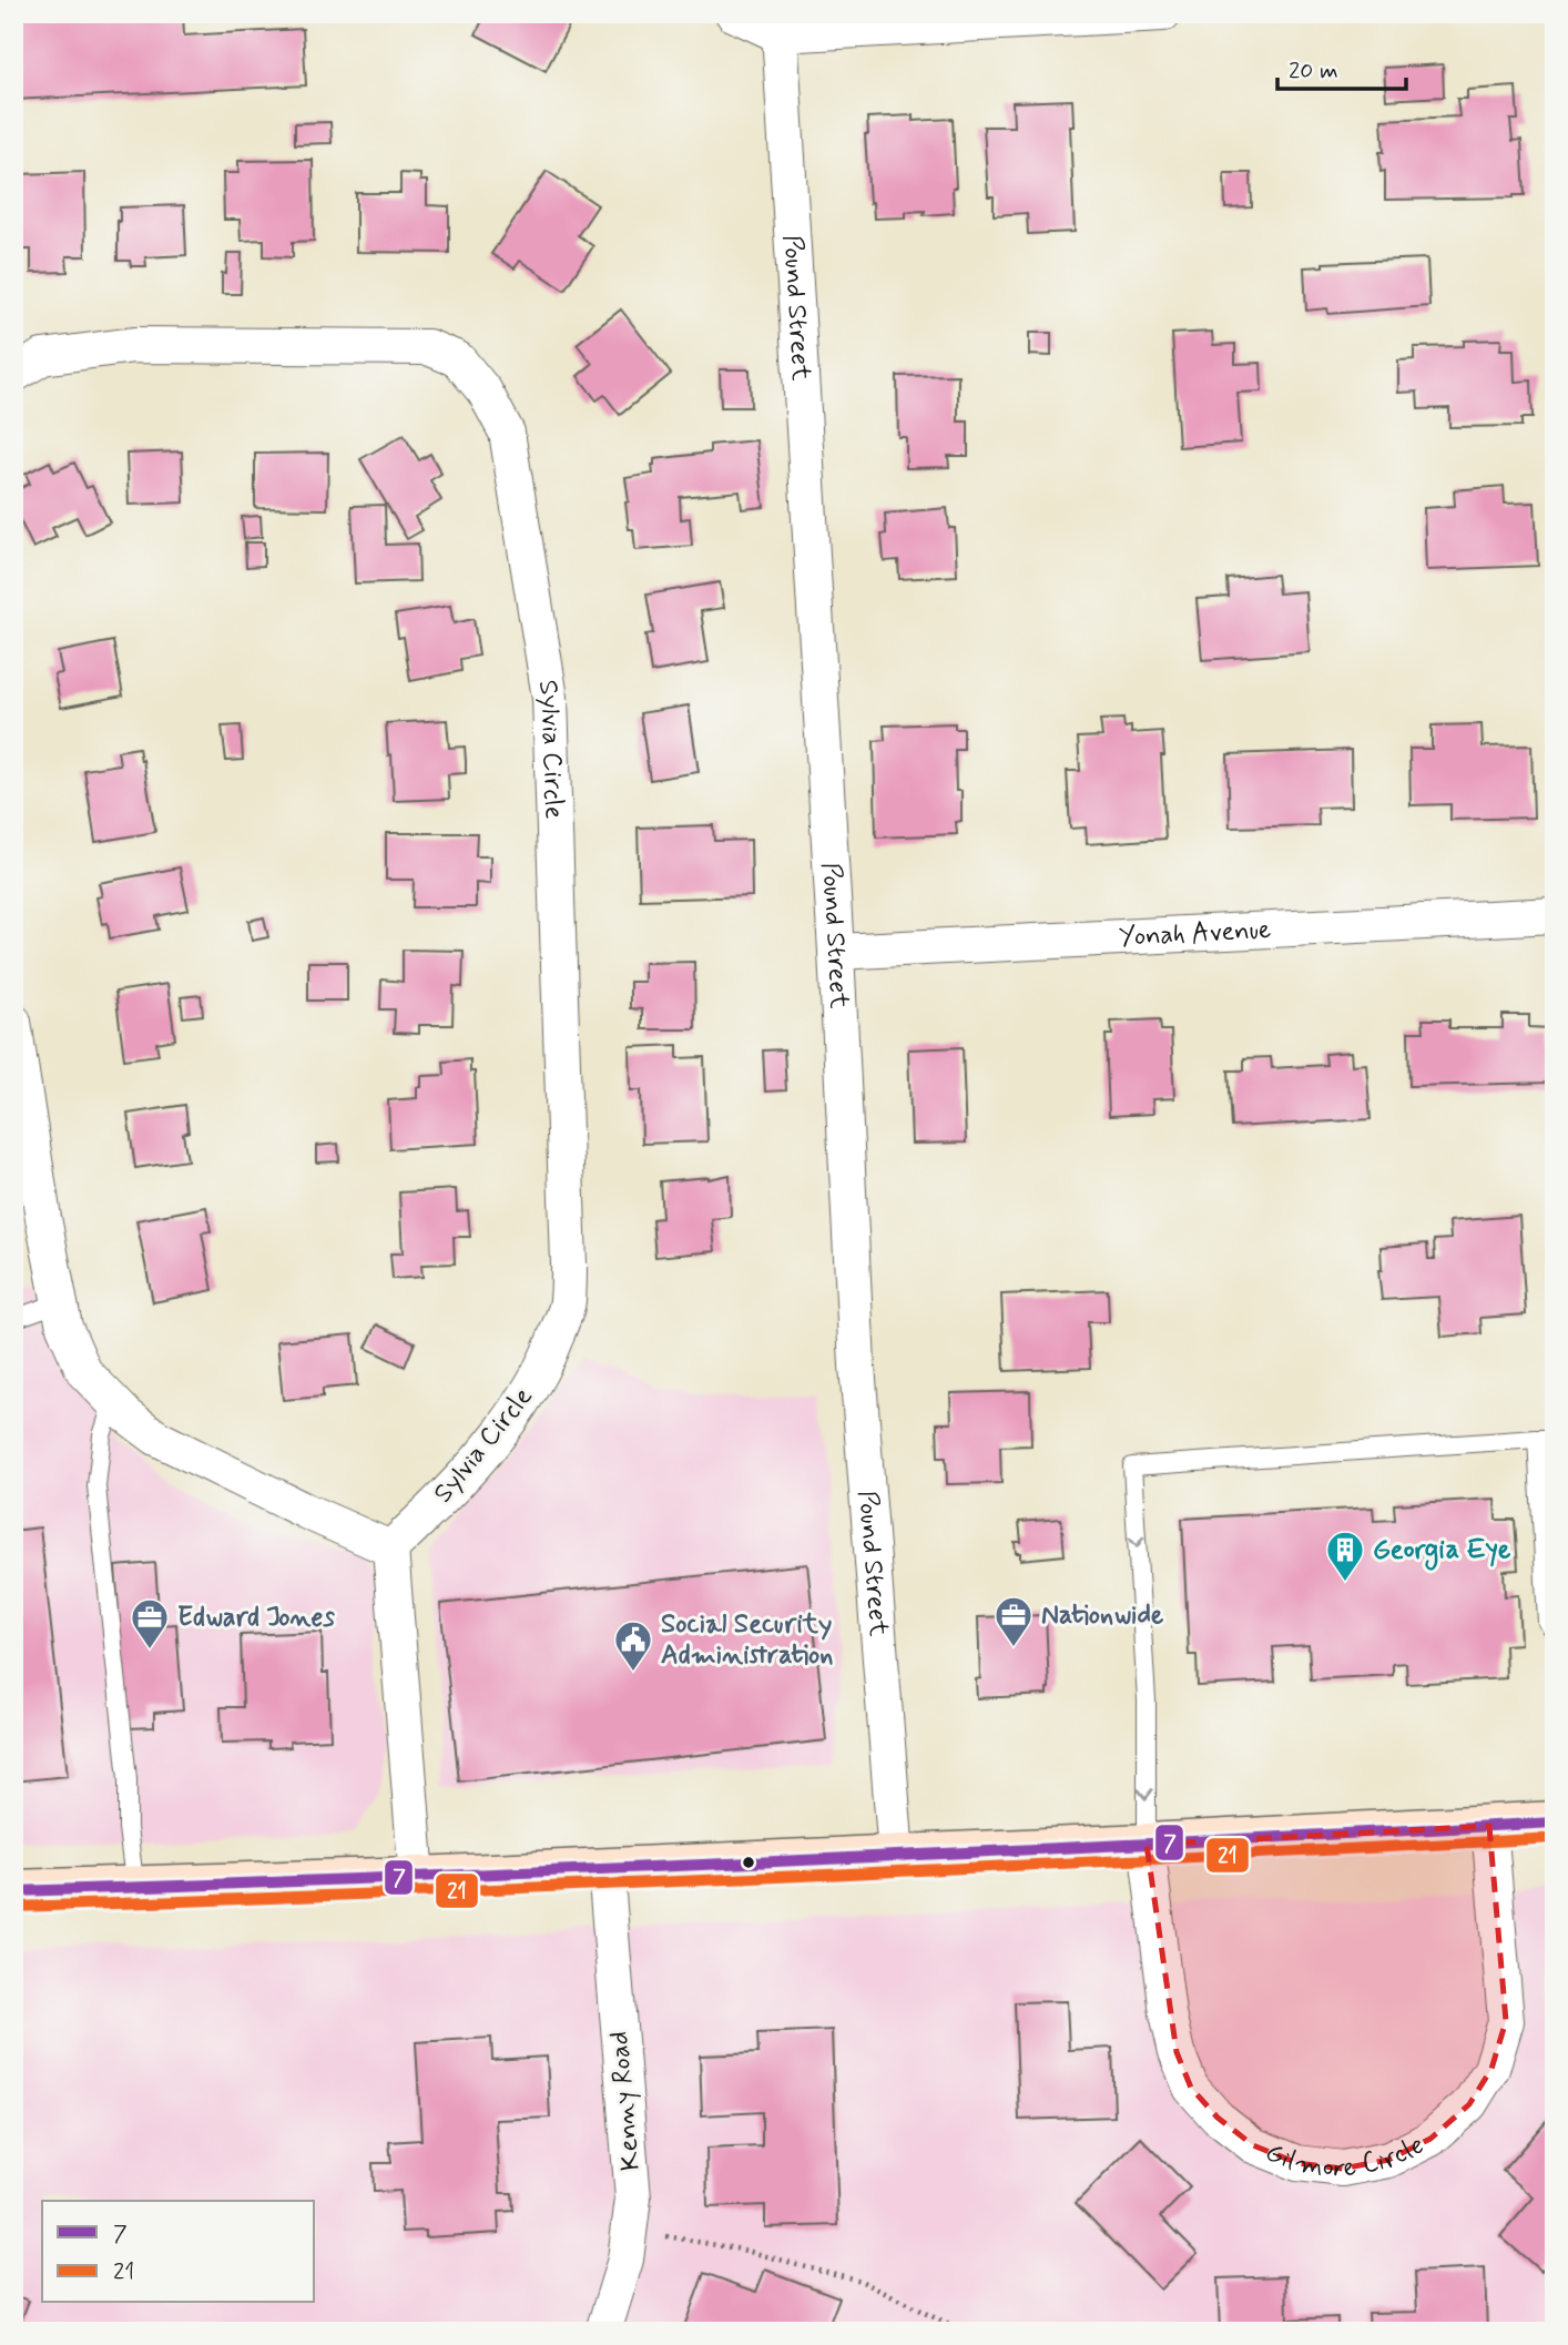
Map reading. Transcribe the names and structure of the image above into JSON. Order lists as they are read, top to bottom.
{
  "streets": {
    "street": [
      "Pound Street",
      "Sylvia Circle",
      "Yonah Avenue",
      "Kenny Road",
      "Gilmore Circle"
    ]
  },
  "crossings": [
    ["Pound Street", "Yonah Avenue"]
  ],
  "places": {
    "building": ["Georgia Eye"],
    "office": ["Nationwide", "Edward Jones"],
    "public building": ["Social Security Administration"]
  },
  "lines": ["transit line 7", "transit line 21"],
  "legend": ["7", "21"],
  "scale_bar": "20 m"
}
